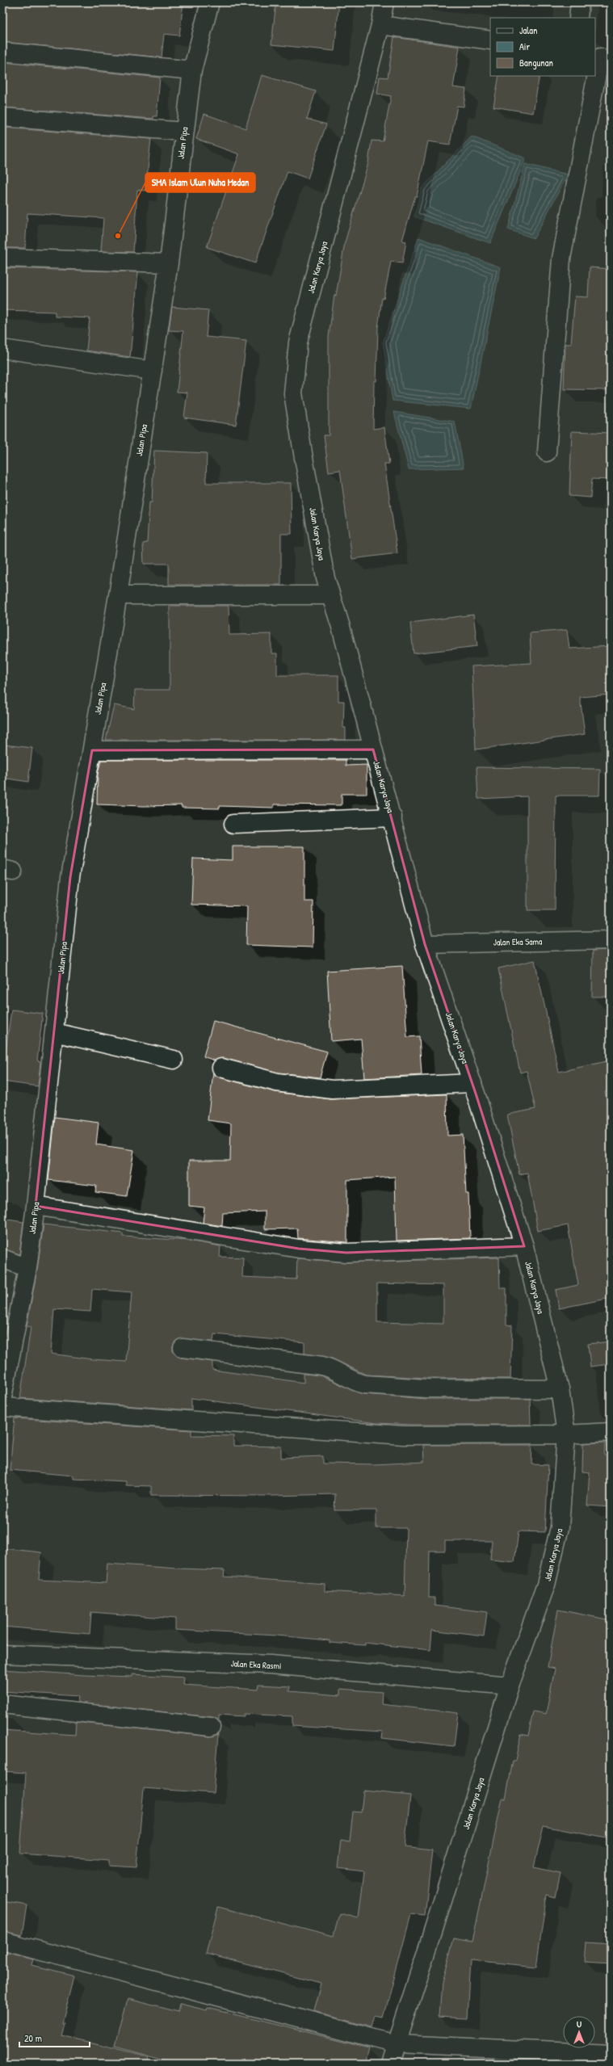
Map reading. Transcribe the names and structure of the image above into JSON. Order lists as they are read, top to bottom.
{
  "streets": {
    "street": [
      "Jalan Pipa",
      "Jalan Karya Jaya",
      "Jalan Eka Sama",
      "Jalan Eka Rasmi"
    ]
  },
  "crossings": [
    ["Jalan Karya Jaya", "Jalan Eka Sama"],
    ["Jalan Karya Jaya", "Jalan Eka Rasmi"]
  ],
  "places": ["SMA Islam Ulun Nuha Medan"],
  "legend": ["Jalan", "Air", "Bangunan"],
  "scale_bar": "20 m",
  "north": "top"
}
